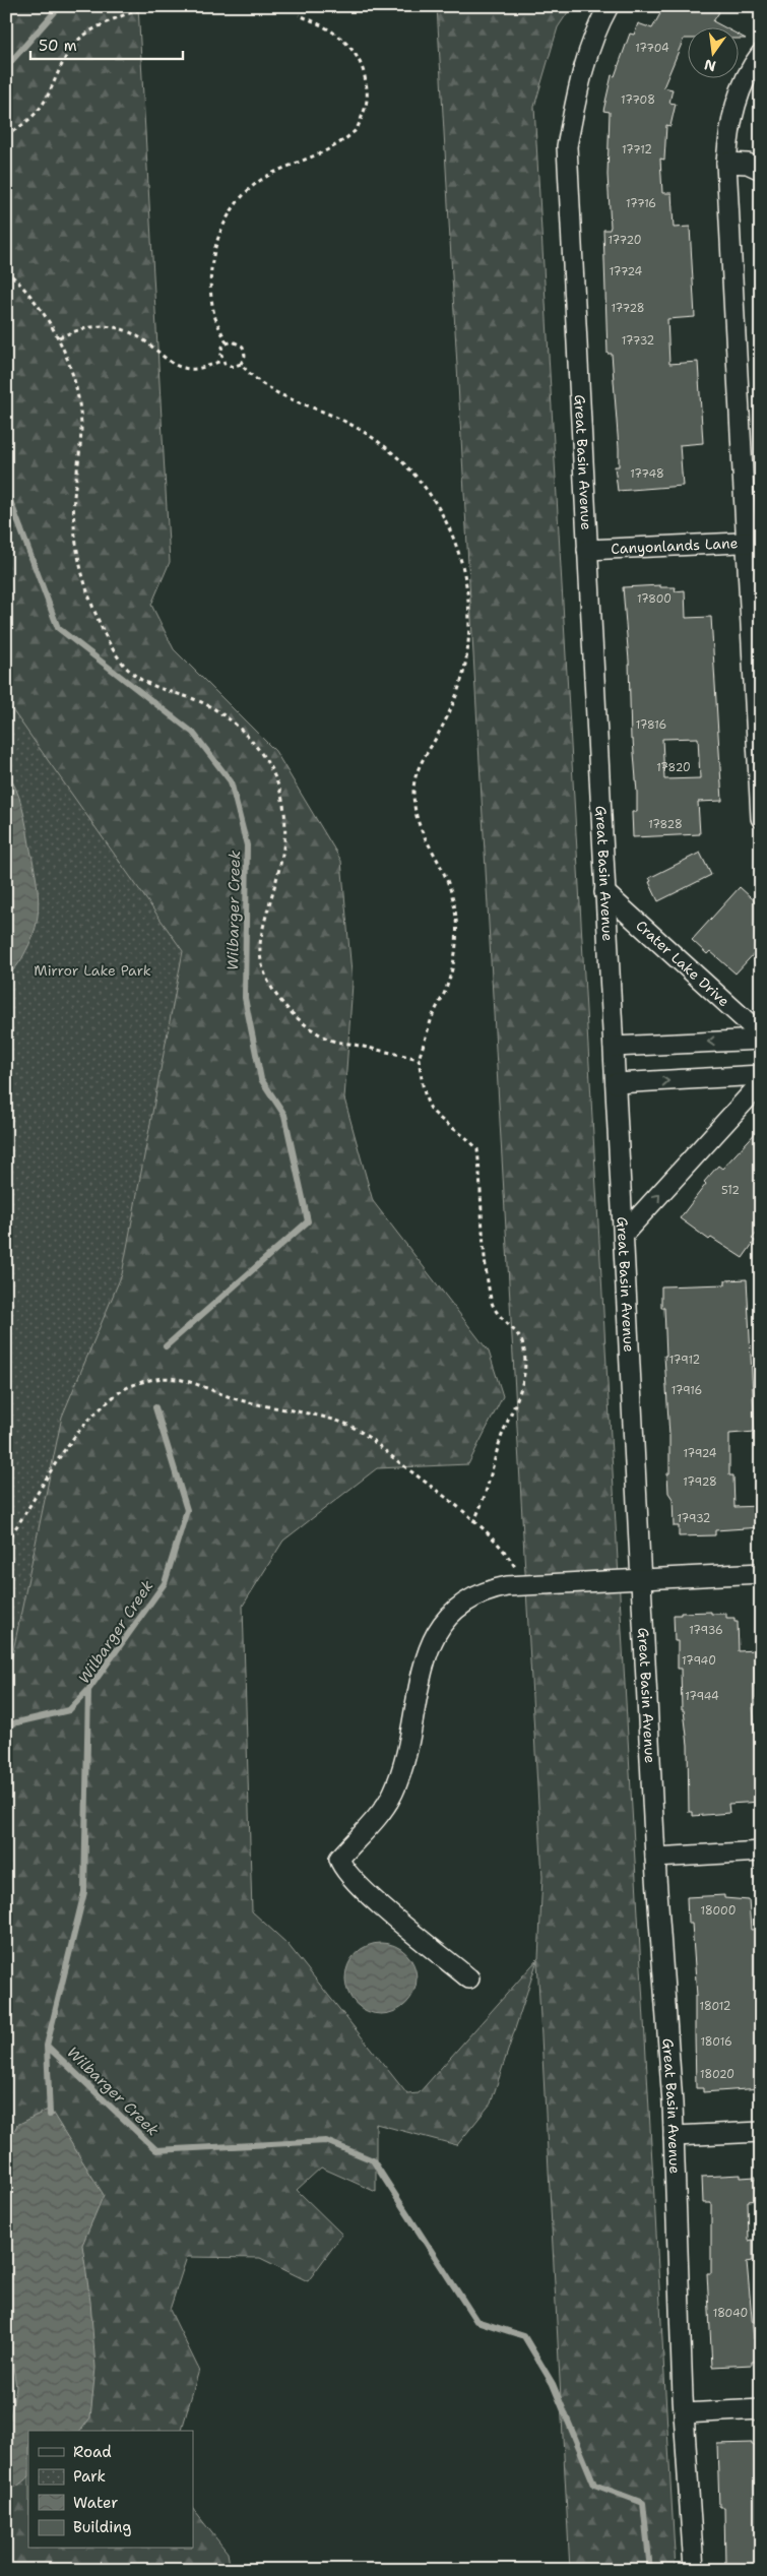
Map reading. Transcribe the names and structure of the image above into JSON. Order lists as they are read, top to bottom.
{
  "streets": {
    "street": ["Great Basin Avenue", "Canyonlands Lane", "Crater Lake Drive"]
  },
  "crossings": [
    ["Great Basin Avenue", "Canyonlands Lane"],
    ["Great Basin Avenue", "Crater Lake Drive"]
  ],
  "water": ["Wilbarger Creek"],
  "parks": ["Mirror Lake Park"],
  "house_numbers": [
    "17704",
    "17708",
    "17712",
    "17716",
    "17720",
    "17724",
    "17728",
    "17732",
    "17748",
    "17800",
    "17816",
    "17820",
    "17828",
    "512",
    "17912",
    "17916",
    "17924",
    "17928",
    "17932",
    "17936",
    "17940",
    "17944",
    "18000",
    "18012",
    "18016",
    "18020",
    "18040"
  ],
  "legend": [
    "Road",
    "Park",
    "Water",
    "Building"
  ],
  "scale_bar": "50 m",
  "north": "bottom"
}
